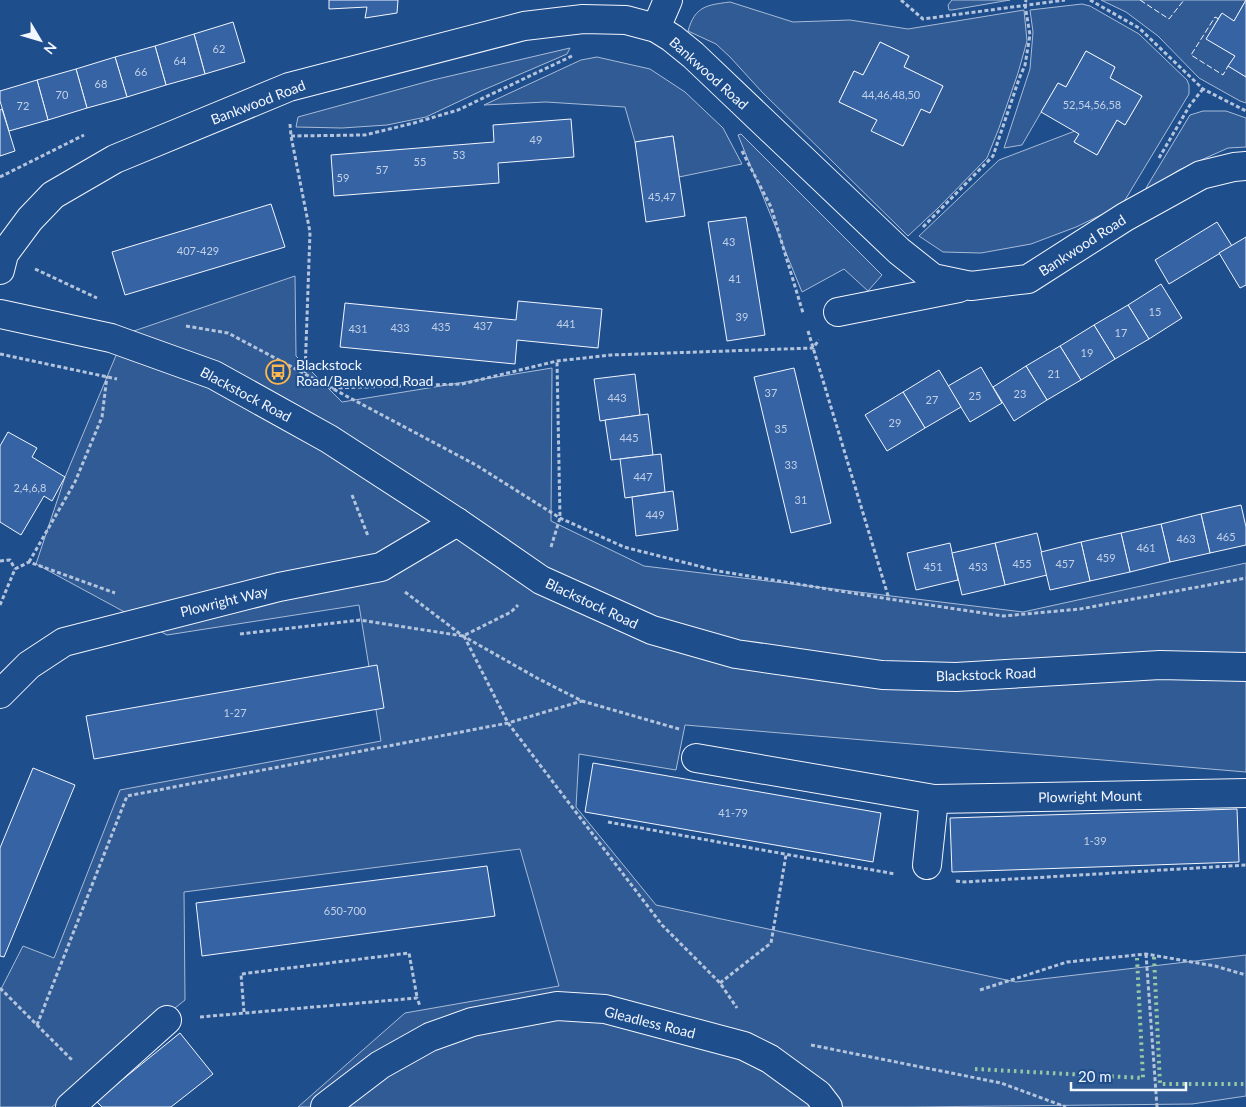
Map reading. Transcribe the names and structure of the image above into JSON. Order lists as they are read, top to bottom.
{
  "streets": {
    "street": [
      "Bankwood Road",
      "Blackstock Road",
      "Plowright Way",
      "Plowright Mount",
      "Gleadless Road"
    ]
  },
  "crossings": [
    ["Blackstock Road", "Plowright Way"]
  ],
  "places": {
    "bus stop": ["Blackstock Road/Bankwood Road"]
  },
  "house_numbers": [
    "62",
    "64",
    "66",
    "68",
    "70",
    "44,46,48,50",
    "52,54,56,58",
    "72",
    "49",
    "53",
    "55",
    "57",
    "59",
    "45,47",
    "43",
    "407-429",
    "41",
    "15",
    "39",
    "441",
    "437",
    "435",
    "433",
    "431",
    "17",
    "19",
    "21",
    "37",
    "23",
    "25",
    "443",
    "27",
    "29",
    "35",
    "445",
    "33",
    "447",
    "2,4,6,8",
    "31",
    "449",
    "465",
    "463",
    "461",
    "459",
    "455",
    "457",
    "451",
    "453",
    "1-27",
    "41-79",
    "1-39",
    "650-700"
  ],
  "scale_bar": "20 m",
  "north": "bottom right"
}
